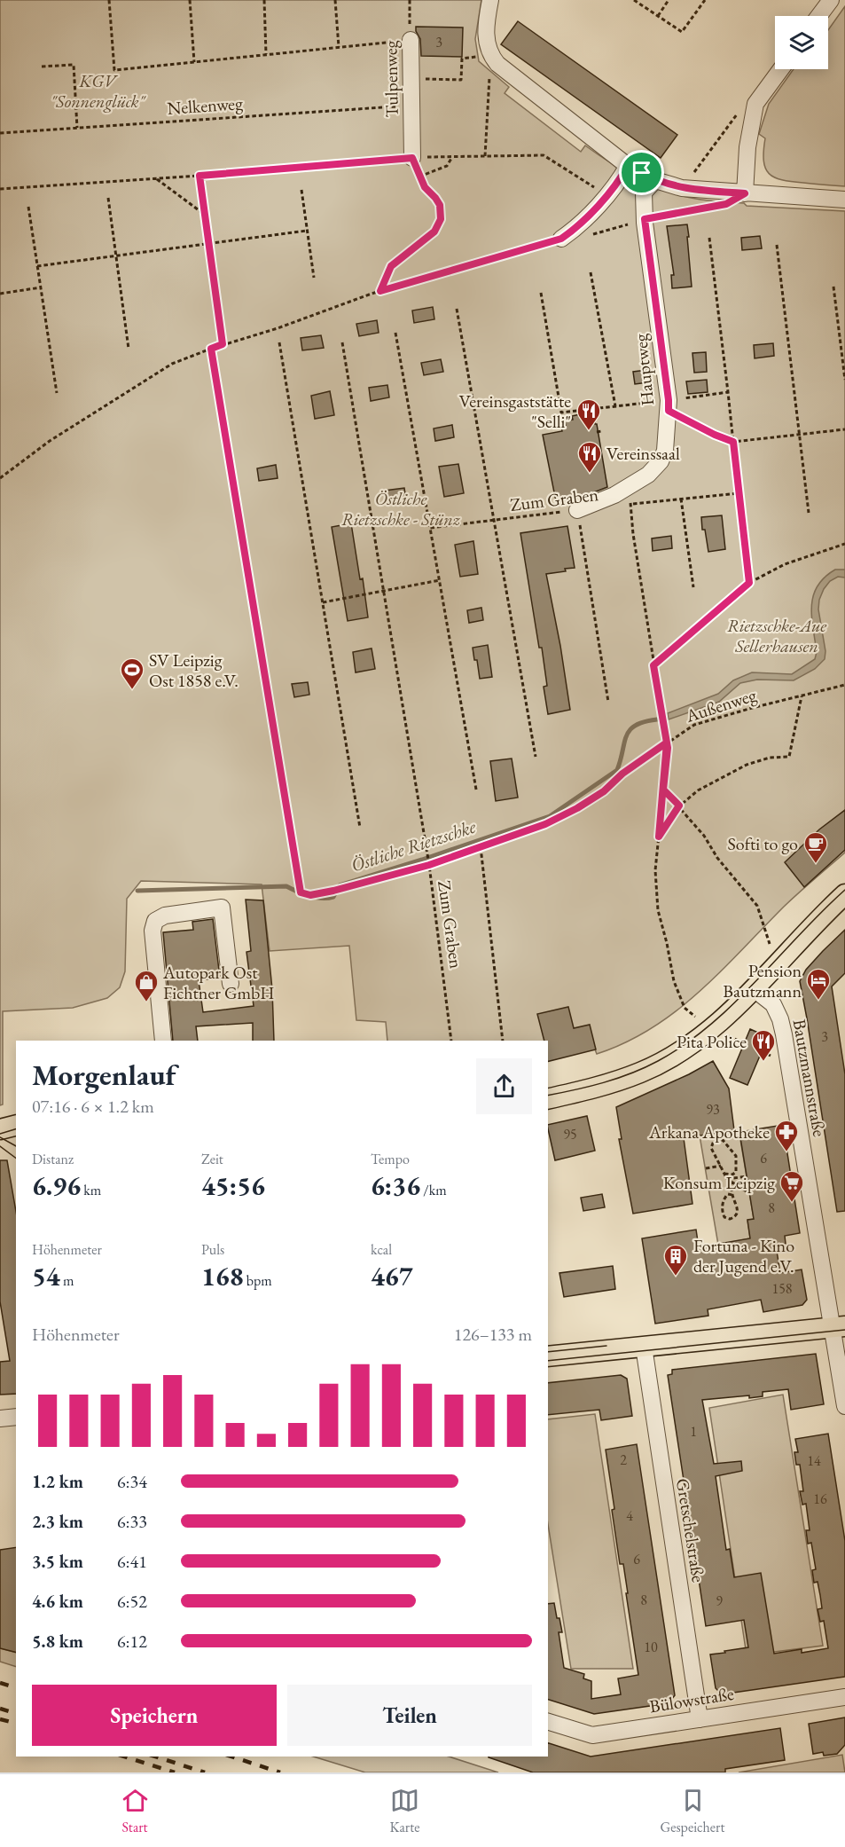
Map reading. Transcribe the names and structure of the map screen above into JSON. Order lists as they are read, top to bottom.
{
  "streets": {
    "street": [
      "Tulpenweg",
      "Hauptweg",
      "Bautzmannstraße",
      "Gretschelstraße",
      "Bülowstraße"
    ],
    "path": ["Nelkenweg", "Zum Graben", "Außenweg"]
  },
  "crossings": [
    ["Tulpenweg", "Nelkenweg"],
    ["Hauptweg", "Zum Graben"],
    ["Zum Graben", "Außenweg"],
    ["Gretschelstraße", "Bülowstraße"]
  ],
  "water": ["Östliche Rietzschke"],
  "parks": ["KGV \"Sonnenglück\"", "Östliche Rietzschke - Stünz", "Rietzschke-Aue Sellerhausen"],
  "places": {
    "restaurant": ["Vereinsgaststätte \"Selli\"", "Vereinssaal", "Pita Police"],
    "sports": ["SV Leipzig Ost 1858 e.V."],
    "cafe": ["Softi to go"],
    "hotel": ["Pension Bautzmann"],
    "shop": ["Autopark Ost Fichtner GmbH"],
    "pharmacy": ["Arkana Apotheke"],
    "supermarket": ["Konsum Leipzig"],
    "building": ["Fortuna - Kino der Jugend e.V."]
  },
  "house_numbers": [
    "3",
    "3",
    "93",
    "95",
    "6",
    "8",
    "158",
    "1",
    "2",
    "14",
    "16",
    "4",
    "6",
    "8",
    "9",
    "10"
  ],
  "page": {
    "heading": ["Morgenlauf", "07:16 · 6 × 1.2 km"],
    "stats": [
      ["Distanz", "6.96 km"],
      ["Zeit", "45:56"],
      ["Tempo", "6:36 /km"],
      ["Höhenmeter", "54 m"],
      ["Puls", "168 bpm"],
      ["kcal", "467"]
    ],
    "chart": ["Höhenmeter", "126–133 m"],
    "list": [
      {
        "name": "1.2 km",
        "note": "6:34"
      },
      {
        "name": "2.3 km",
        "note": "6:33"
      },
      {
        "name": "3.5 km",
        "note": "6:41"
      },
      {
        "name": "4.6 km",
        "note": "6:52"
      },
      {
        "name": "5.8 km",
        "note": "6:12"
      }
    ],
    "buttons": ["Speichern", "Teilen"],
    "tabs": ["Start", "Karte", "Gespeichert"]
  }
}
